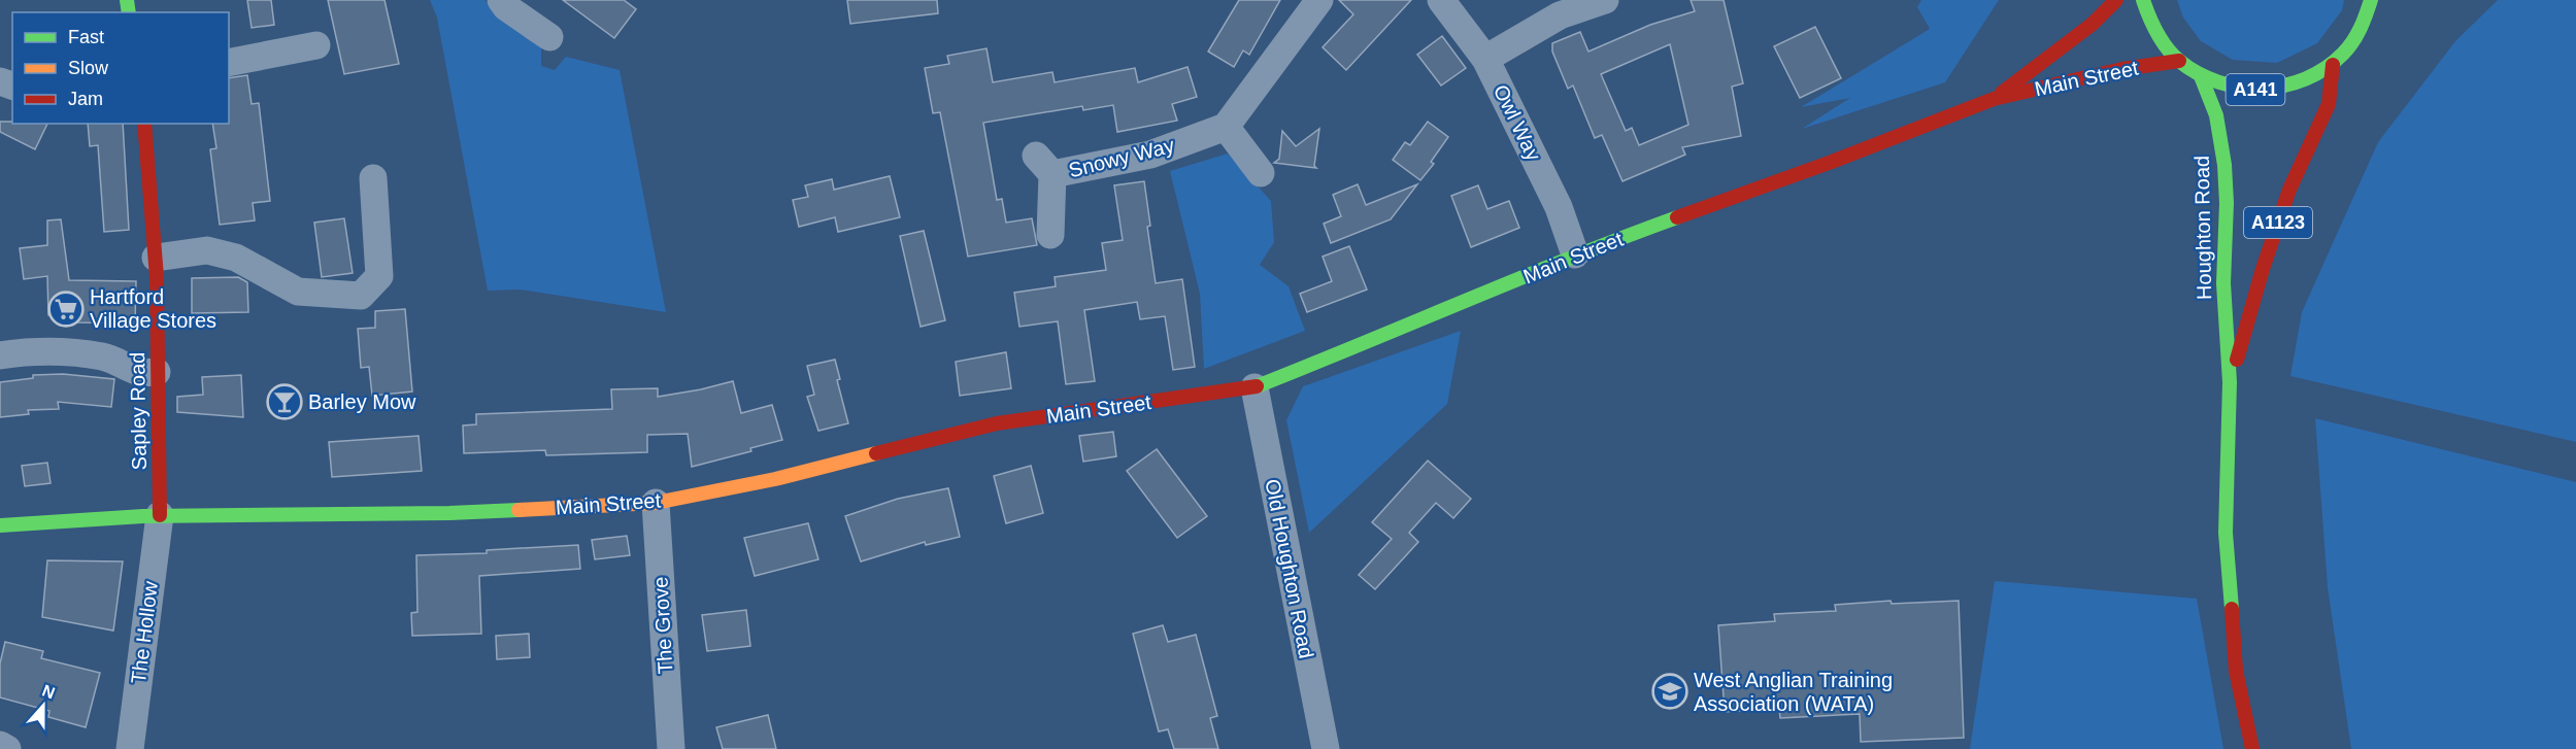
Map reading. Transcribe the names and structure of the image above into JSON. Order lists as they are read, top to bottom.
{
  "streets": {
    "main road": [
      "Main Street",
      "A141",
      "A1123",
      "Houghton Road",
      "Sapley Road"
    ],
    "street": [
      "Owl Way",
      "Snowy Way",
      "Old Houghton Road",
      "The Grove",
      "The Hollow"
    ]
  },
  "crossings": [
    ["Main Street", "A141"],
    ["Main Street", "Owl Way"],
    ["Main Street", "Sapley Road"],
    ["Main Street", "Old Houghton Road"],
    ["Main Street", "The Grove"],
    ["Main Street", "The Hollow"],
    ["A141", "Houghton Road"],
    ["Sapley Road", "The Hollow"]
  ],
  "places": {
    "supermarket": ["Hartford Village Stores"],
    "bar": ["Barley Mow"],
    "school or university": ["West Anglian Training Association (WATA)"]
  },
  "legend": ["Fast", "Slow", "Jam"],
  "north": "top"
}
